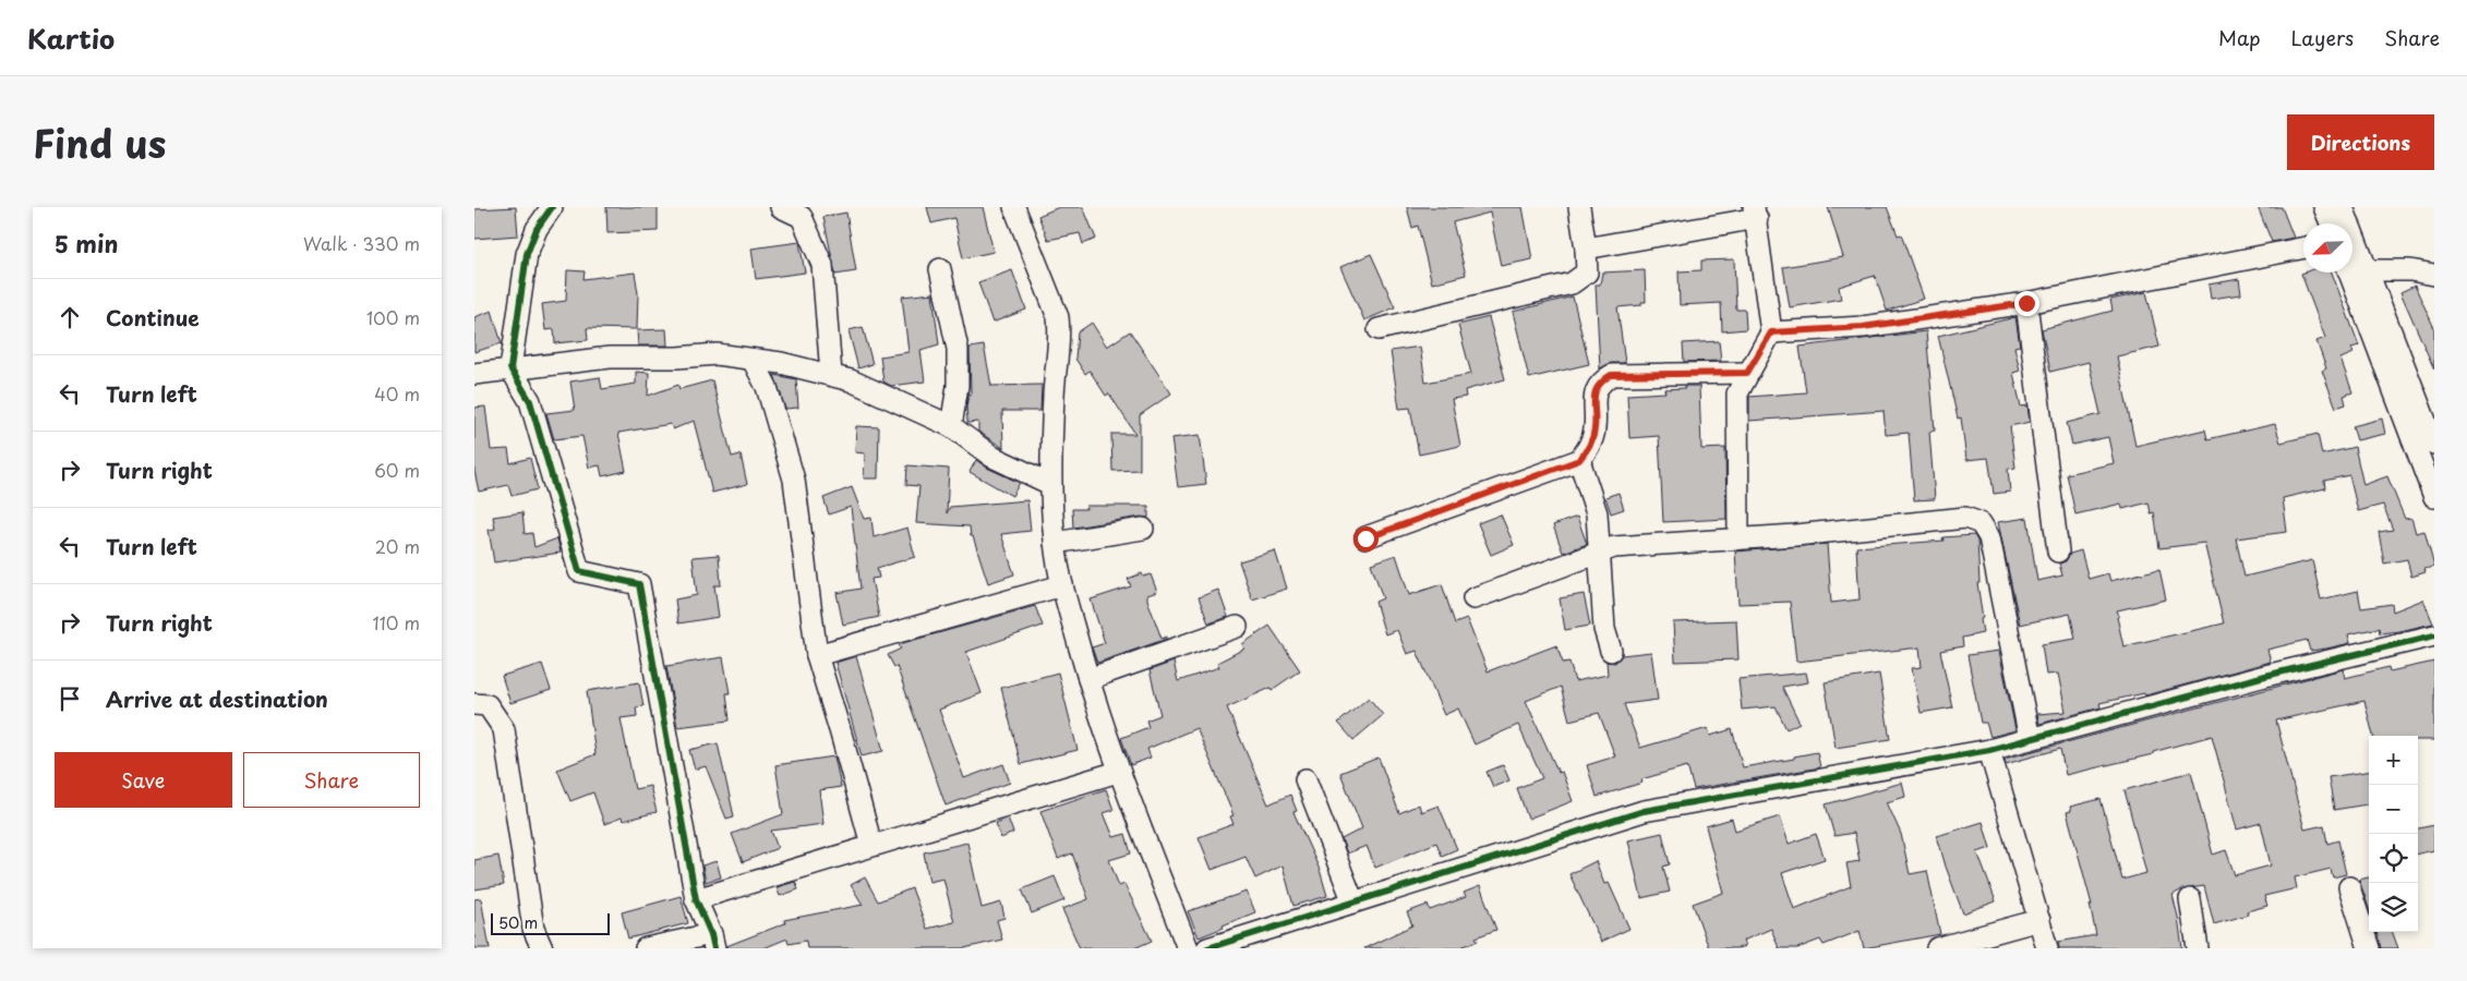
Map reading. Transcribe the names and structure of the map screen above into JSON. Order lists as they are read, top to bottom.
{
  "scale_bar": "50 m",
  "north": "bottom left",
  "page": {
    "header": "Kartio",
    "nav": ["Map", "Layers", "Share"],
    "title": "Find us",
    "buttons": [
      "Directions",
      ["Save", "Share"]
    ],
    "heading": ["5 min", "Walk · 330 m"],
    "list": [
      ["Continue", "100 m"],
      ["Turn left", "40 m"],
      ["Turn right", "60 m"],
      ["Turn left", "20 m"],
      ["Turn right", "110 m"],
      "Arrive at destination"
    ],
    "map_buttons": ["+", "−"],
    "scale": "50 m"
  }
}
